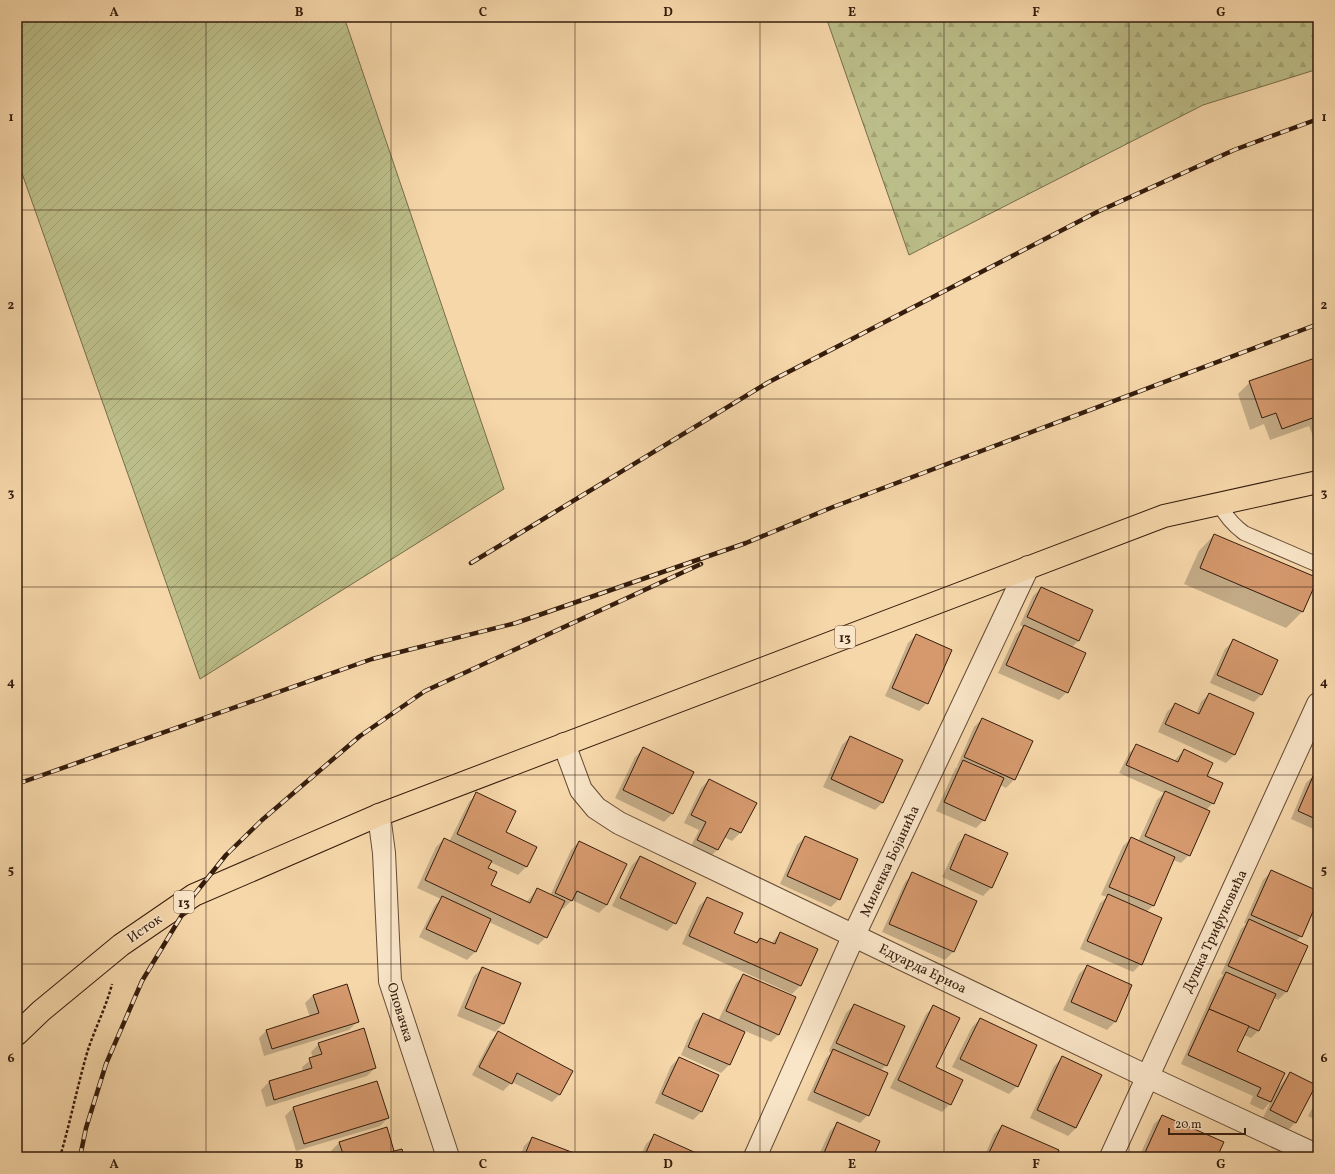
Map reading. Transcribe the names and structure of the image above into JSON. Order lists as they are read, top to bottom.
{
  "streets": {
    "main road": ["13", "Исток"],
    "street": [
      "Миленка Бојанића",
      "Душка Трифуновића",
      "Едуарда Ериоа",
      "Оповачка"
    ]
  },
  "crossings": [
    ["13", "Миленка Бојанића"],
    ["13", "Исток"],
    ["13", "Едуарда Ериоа"],
    ["13", "Оповачка"],
    ["Миленка Бојанића", "Едуарда Ериоа"],
    ["Исток", "Оповачка"],
    ["Душка Трифуновића", "Едуарда Ериоа"]
  ],
  "scale_bar": "20 m",
  "grid": {
    "columns": [
      "A",
      "B",
      "C",
      "D",
      "E",
      "F",
      "G"
    ],
    "rows": [
      "1",
      "2",
      "3",
      "4",
      "5",
      "6"
    ]
  }
}
